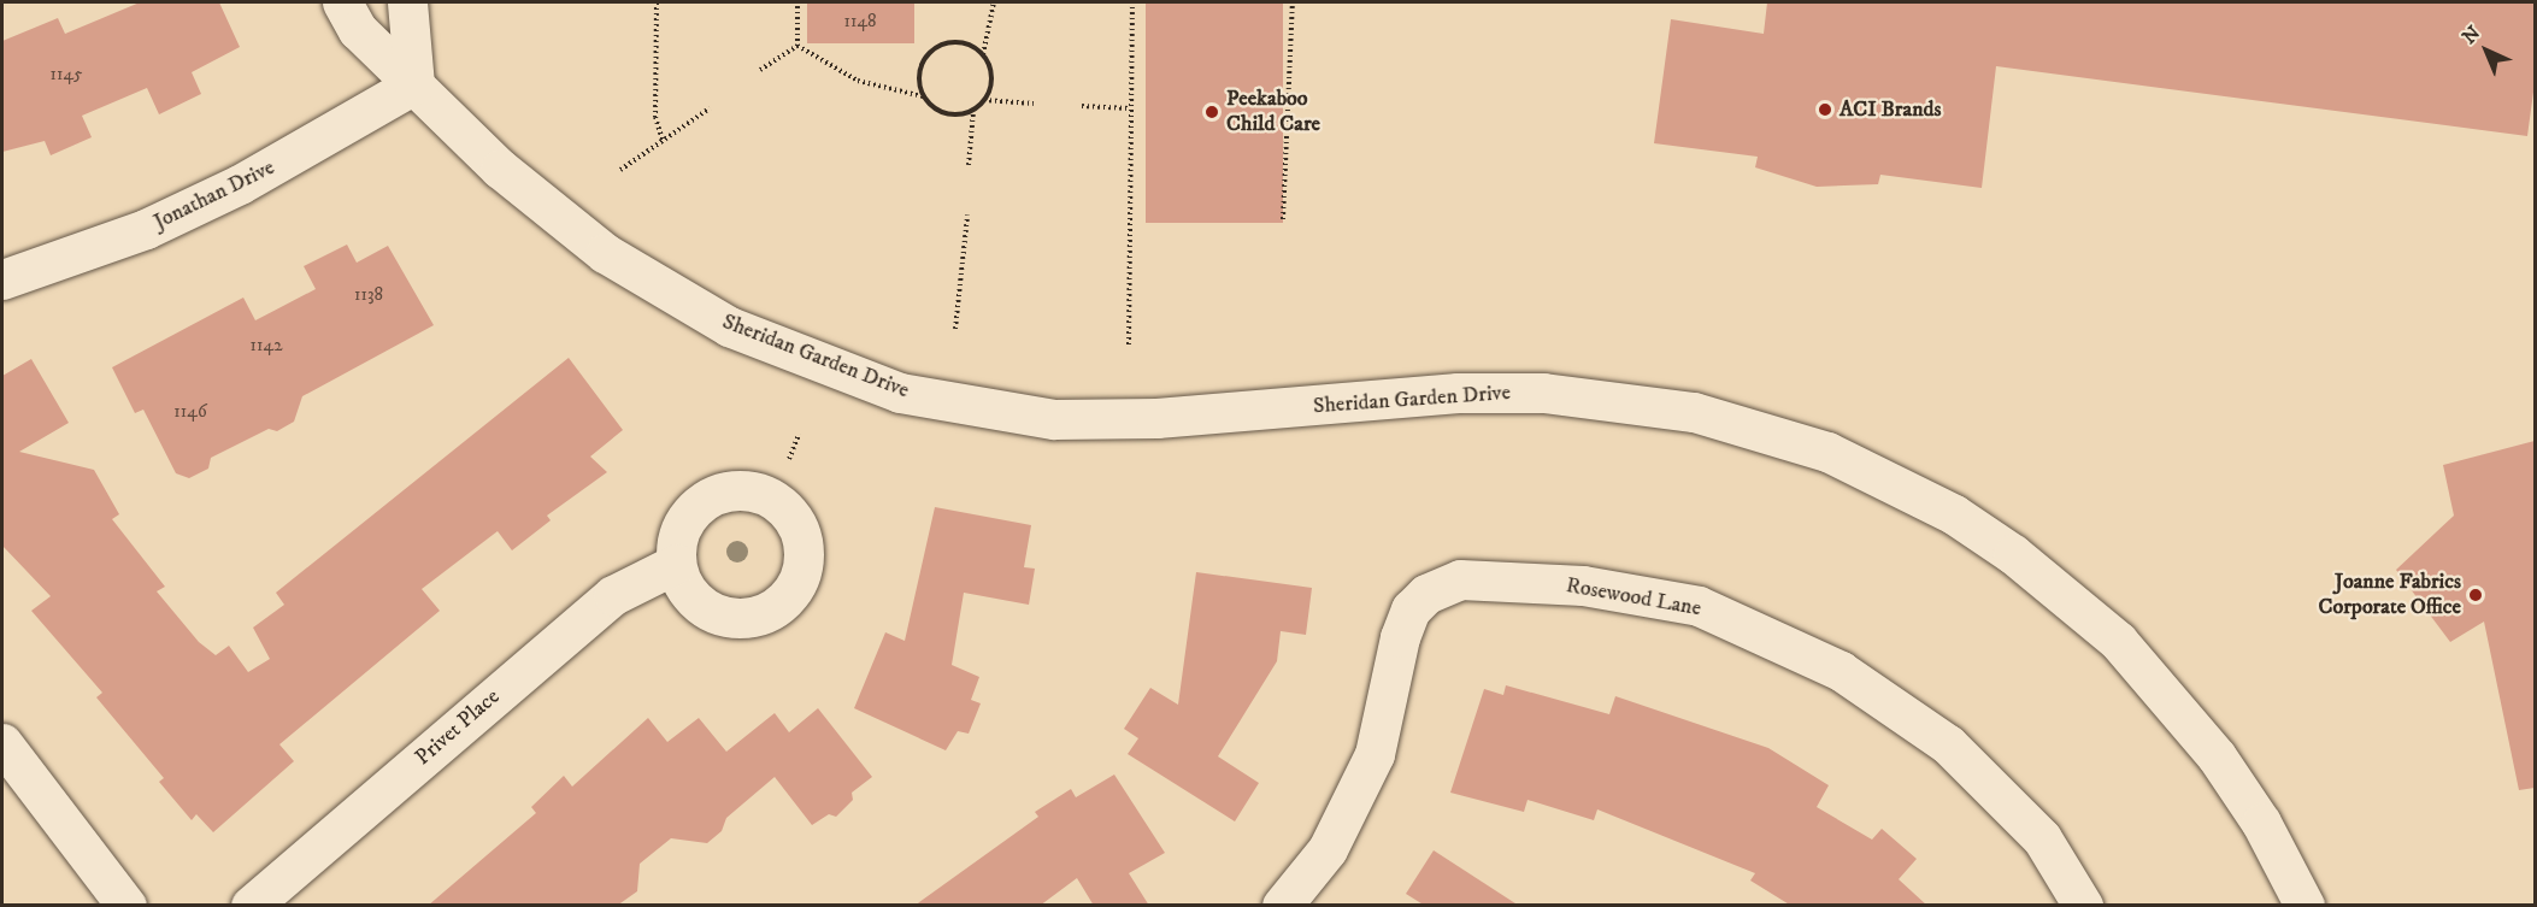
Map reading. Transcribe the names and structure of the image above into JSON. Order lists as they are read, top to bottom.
{
  "streets": {
    "street": [
      "Jonathan Drive",
      "Sheridan Garden Drive",
      "Rosewood Lane",
      "Privet Place"
    ]
  },
  "crossings": [
    ["Jonathan Drive", "Sheridan Garden Drive"]
  ],
  "places": ["ACI Brands", "Peekaboo Child Care", "Joanne Fabrics Corporate Office"],
  "house_numbers": [
    "1148",
    "1145",
    "1138",
    "1142",
    "1146"
  ],
  "north": "top left"
}
